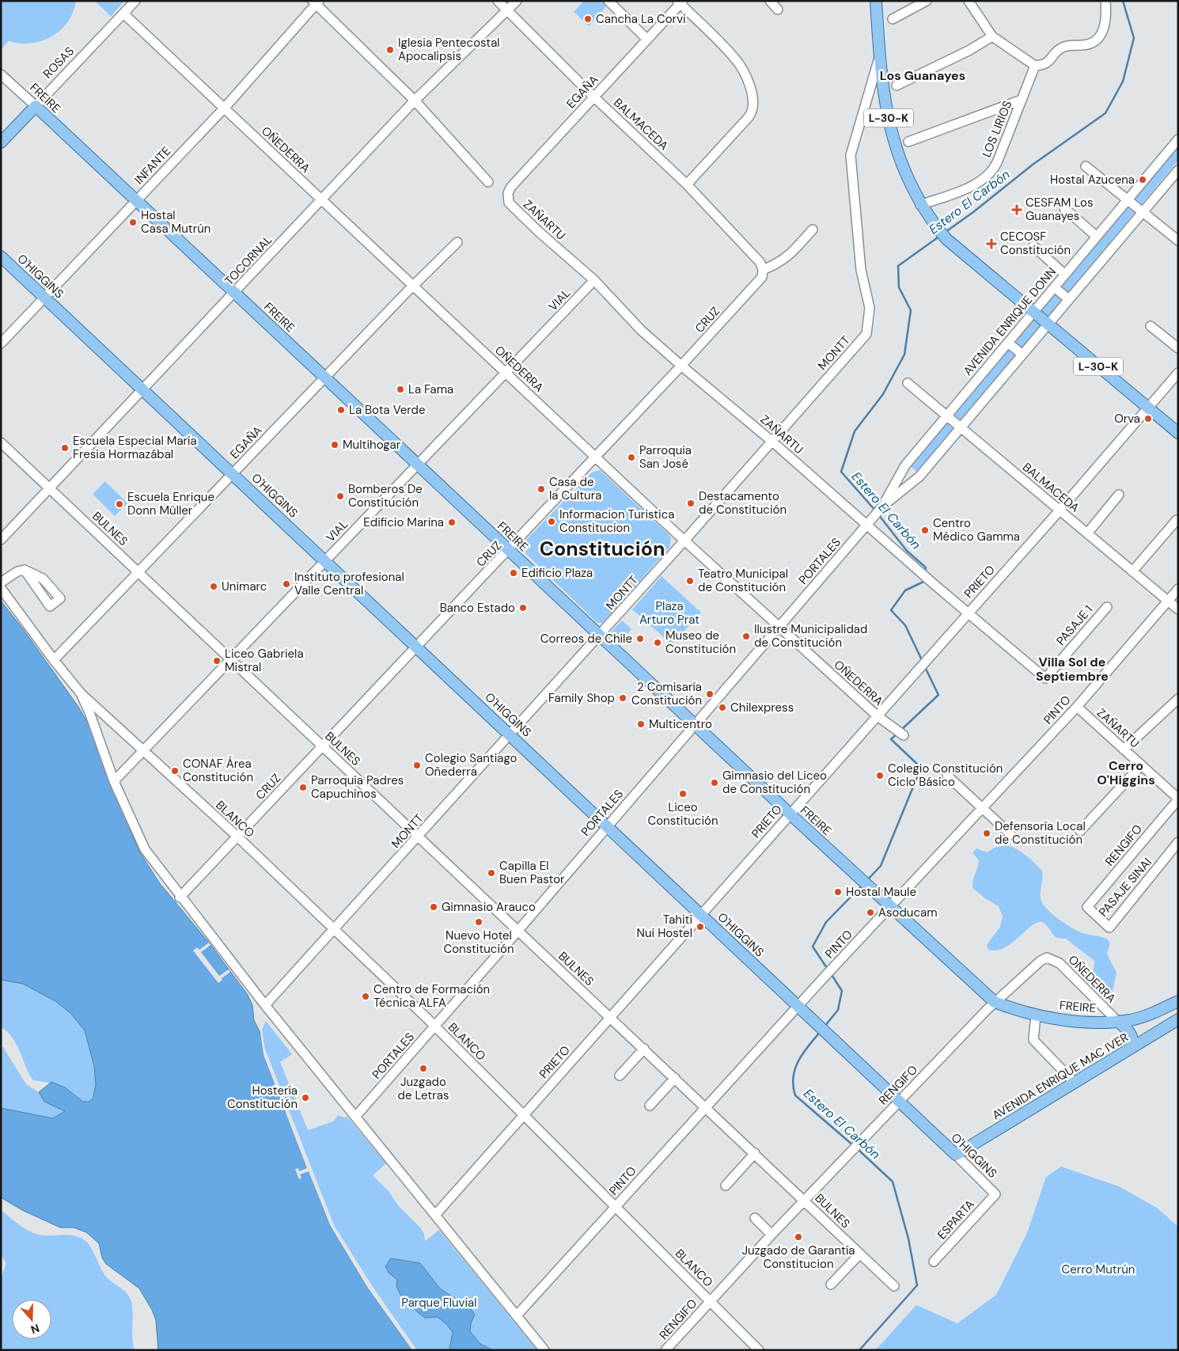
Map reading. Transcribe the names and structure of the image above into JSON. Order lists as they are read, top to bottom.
{
  "streets": {
    "main road": [
      "ROSAS",
      "FREIRE",
      "L-30-K",
      "O'HIGGINS",
      "AVENIDA ENRIQUE MAC IVER"
    ],
    "street": [
      "EGAÑA",
      "BALMACEDA",
      "LOS LIRIOS",
      "OÑEDERRA",
      "INFANTE",
      "ZAÑARTU",
      "TOCORNAL",
      "VIAL",
      "CRUZ",
      "AVENIDA ENRIQUE DONN",
      "MONTT",
      "BULNES",
      "PORTALES",
      "PRIETO",
      "PASAJE 1",
      "PINTO",
      "BLANCO",
      "RENGIFO",
      "PASAJE SINAI",
      "ESPARTA"
    ]
  },
  "crossings": [
    ["ROSAS", "FREIRE"],
    ["ROSAS", "OÑEDERRA"],
    ["EGAÑA", "FREIRE"],
    ["EGAÑA", "BALMACEDA"],
    ["EGAÑA", "OÑEDERRA"],
    ["EGAÑA", "ZAÑARTU"],
    ["EGAÑA", "O'HIGGINS"],
    ["EGAÑA", "BULNES"],
    ["FREIRE", "OÑEDERRA"],
    ["FREIRE", "INFANTE"],
    ["FREIRE", "TOCORNAL"],
    ["FREIRE", "VIAL"],
    ["FREIRE", "CRUZ"],
    ["FREIRE", "MONTT"],
    ["FREIRE", "PORTALES"],
    ["FREIRE", "PRIETO"],
    ["FREIRE", "PINTO"],
    ["FREIRE", "RENGIFO"],
    ["FREIRE", "AVENIDA ENRIQUE MAC IVER"],
    ["L-30-K", "LOS LIRIOS"],
    ["L-30-K", "AVENIDA ENRIQUE DONN"],
    ["L-30-K", "MONTT"],
    ["L-30-K", "PRIETO"],
    ["BALMACEDA", "TOCORNAL"],
    ["BALMACEDA", "CRUZ"],
    ["BALMACEDA", "AVENIDA ENRIQUE DONN"],
    ["BALMACEDA", "PRIETO"],
    ["BALMACEDA", "PINTO"],
    ["OÑEDERRA", "INFANTE"],
    ["OÑEDERRA", "TOCORNAL"],
    ["OÑEDERRA", "VIAL"],
    ["OÑEDERRA", "CRUZ"],
    ["OÑEDERRA", "MONTT"],
    ["OÑEDERRA", "PORTALES"],
    ["OÑEDERRA", "PRIETO"],
    ["OÑEDERRA", "RENGIFO"],
    ["OÑEDERRA", "AVENIDA ENRIQUE MAC IVER"],
    ["INFANTE", "O'HIGGINS"],
    ["ZAÑARTU", "VIAL"],
    ["ZAÑARTU", "CRUZ"],
    ["ZAÑARTU", "AVENIDA ENRIQUE DONN"],
    ["ZAÑARTU", "MONTT"],
    ["ZAÑARTU", "PORTALES"],
    ["ZAÑARTU", "PRIETO"],
    ["ZAÑARTU", "PASAJE 1"],
    ["ZAÑARTU", "PINTO"],
    ["ZAÑARTU", "RENGIFO"],
    ["TOCORNAL", "O'HIGGINS"],
    ["TOCORNAL", "BULNES"],
    ["O'HIGGINS", "VIAL"],
    ["O'HIGGINS", "CRUZ"],
    ["O'HIGGINS", "MONTT"],
    ["O'HIGGINS", "PORTALES"],
    ["O'HIGGINS", "PRIETO"],
    ["O'HIGGINS", "PINTO"],
    ["O'HIGGINS", "RENGIFO"],
    ["O'HIGGINS", "AVENIDA ENRIQUE MAC IVER"],
    ["O'HIGGINS", "ESPARTA"],
    ["VIAL", "BULNES"],
    ["VIAL", "BLANCO"],
    ["CRUZ", "BULNES"],
    ["CRUZ", "BLANCO"],
    ["AVENIDA ENRIQUE DONN", "PORTALES"],
    ["MONTT", "BULNES"],
    ["MONTT", "BLANCO"],
    ["BULNES", "PORTALES"],
    ["BULNES", "PRIETO"],
    ["BULNES", "PINTO"],
    ["BULNES", "RENGIFO"],
    ["PORTALES", "BLANCO"],
    ["PRIETO", "BLANCO"],
    ["PINTO", "BLANCO"],
    ["BLANCO", "RENGIFO"],
    ["RENGIFO", "PASAJE SINAI"]
  ],
  "districts": [
    "Los Guanayes",
    "Constitución",
    "Villa Sol de Septiembre",
    "Cerro O'Higgins"
  ],
  "water": ["Estero El Carbón"],
  "parks": ["Plaza Arturo Prat", "Cerro Mutrún", "Parque Fluvial"],
  "places": {
    "other": [
      "Cancha La Corvi",
      "Iglesia Pentecostal Apocalipsis",
      "Hostal Azucena",
      "Hostal Casa Mutrún",
      "La Fama",
      "La Bota Verde",
      "Orva",
      "Multihogar",
      "Escuela Especial María Fresia Hormazábal",
      "Parroquia San José",
      "Casa de la Cultura",
      "Bomberos De Constitución",
      "Destacamento de Constitución",
      "Escuela Enrique Donn Müller",
      "Informacion Turistica Constitucion",
      "Edificio Marina",
      "Centro Médico Gamma",
      "Edificio Plaza",
      "Teatro Municipal de Constitución",
      "Instituto profesional Valle Central",
      "Unimarc",
      "Banco Estado",
      "Ilustre Municipalidad de Constitución",
      "Correos de Chile",
      "Museo de Constitución",
      "Liceo Gabriela Mistral",
      "2 Comisaría Constitución",
      "Family Shop",
      "Chilexpress",
      "Multicentro",
      "Colegio Santiago Oñederra",
      "CONAF Área Constitución",
      "Colegio Constitución Ciclo Básico",
      "Gimnasio del Liceo de Constitución",
      "Parroquia Padres Capuchinos",
      "Liceo Constitución",
      "Defensoría Local de Constitución",
      "Capilla El Buen Pastor",
      "Hostal Maule",
      "Gimnasio Arauco",
      "Asoducam",
      "Nuevo Hotel Constitución",
      "Tahiti Nui Hostel",
      "Centro de Formación Técnica ALFA",
      "Juzgado de Letras",
      "Hostería Constitución",
      "Juzgado de Garantía Constitucion"
    ],
    "health": ["CESFAM Los Guanayes", "CECOSF Constitución"]
  },
  "north": "bottom"
}
